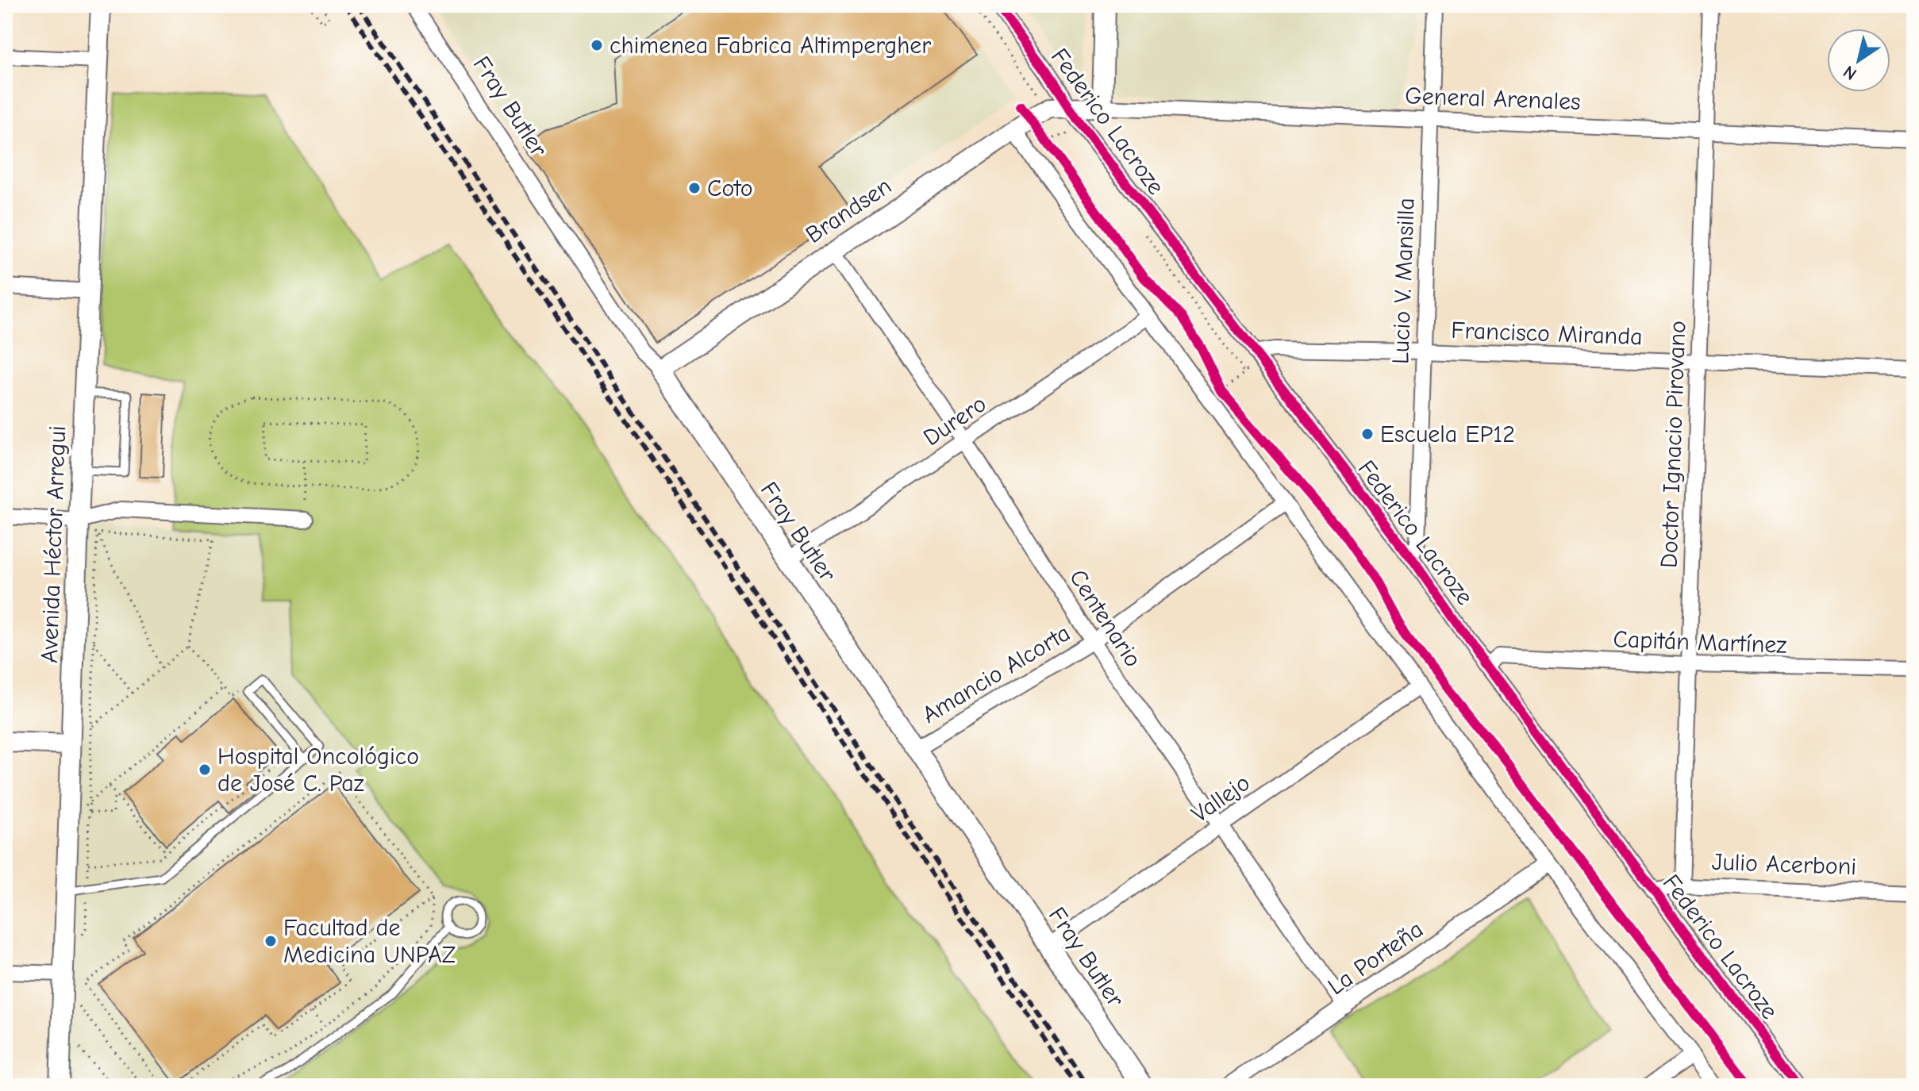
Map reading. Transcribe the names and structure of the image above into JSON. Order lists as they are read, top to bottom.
{
  "streets": {
    "street": [
      "General Arenales",
      "Fray Butler",
      "Federico Lacroze",
      "Brandsen",
      "Lucio V. Mansilla",
      "Francisco Miranda",
      "Durero",
      "Doctor Ignacio Pirovano",
      "Avenida Héctor Arregui",
      "Centenario",
      "Capitán Martínez",
      "Amancio Alcorta",
      "Vallejo",
      "Julio Acerboni",
      "La Porteña"
    ]
  },
  "crossings": [
    ["General Arenales", "Federico Lacroze"],
    ["General Arenales", "Brandsen"],
    ["General Arenales", "Lucio V. Mansilla"],
    ["General Arenales", "Doctor Ignacio Pirovano"],
    ["Fray Butler", "Brandsen"],
    ["Fray Butler", "Durero"],
    ["Fray Butler", "Amancio Alcorta"],
    ["Fray Butler", "Vallejo"],
    ["Federico Lacroze", "Brandsen"],
    ["Federico Lacroze", "Lucio V. Mansilla"],
    ["Federico Lacroze", "Francisco Miranda"],
    ["Federico Lacroze", "Capitán Martínez"],
    ["Federico Lacroze", "Julio Acerboni"],
    ["Brandsen", "Centenario"],
    ["Lucio V. Mansilla", "Francisco Miranda"],
    ["Francisco Miranda", "Doctor Ignacio Pirovano"],
    ["Durero", "Centenario"],
    ["Doctor Ignacio Pirovano", "Capitán Martínez"],
    ["Doctor Ignacio Pirovano", "Julio Acerboni"],
    ["Centenario", "Amancio Alcorta"],
    ["Centenario", "Vallejo"],
    ["Centenario", "La Porteña"]
  ],
  "places": [
    "chimenea Fabrica Altimpergher",
    "Coto",
    "Escuela EP12",
    "Hospital Oncológico de José C. Paz",
    "Facultad de Medicina UNPAZ"
  ],
  "north": "bottom left"
}
